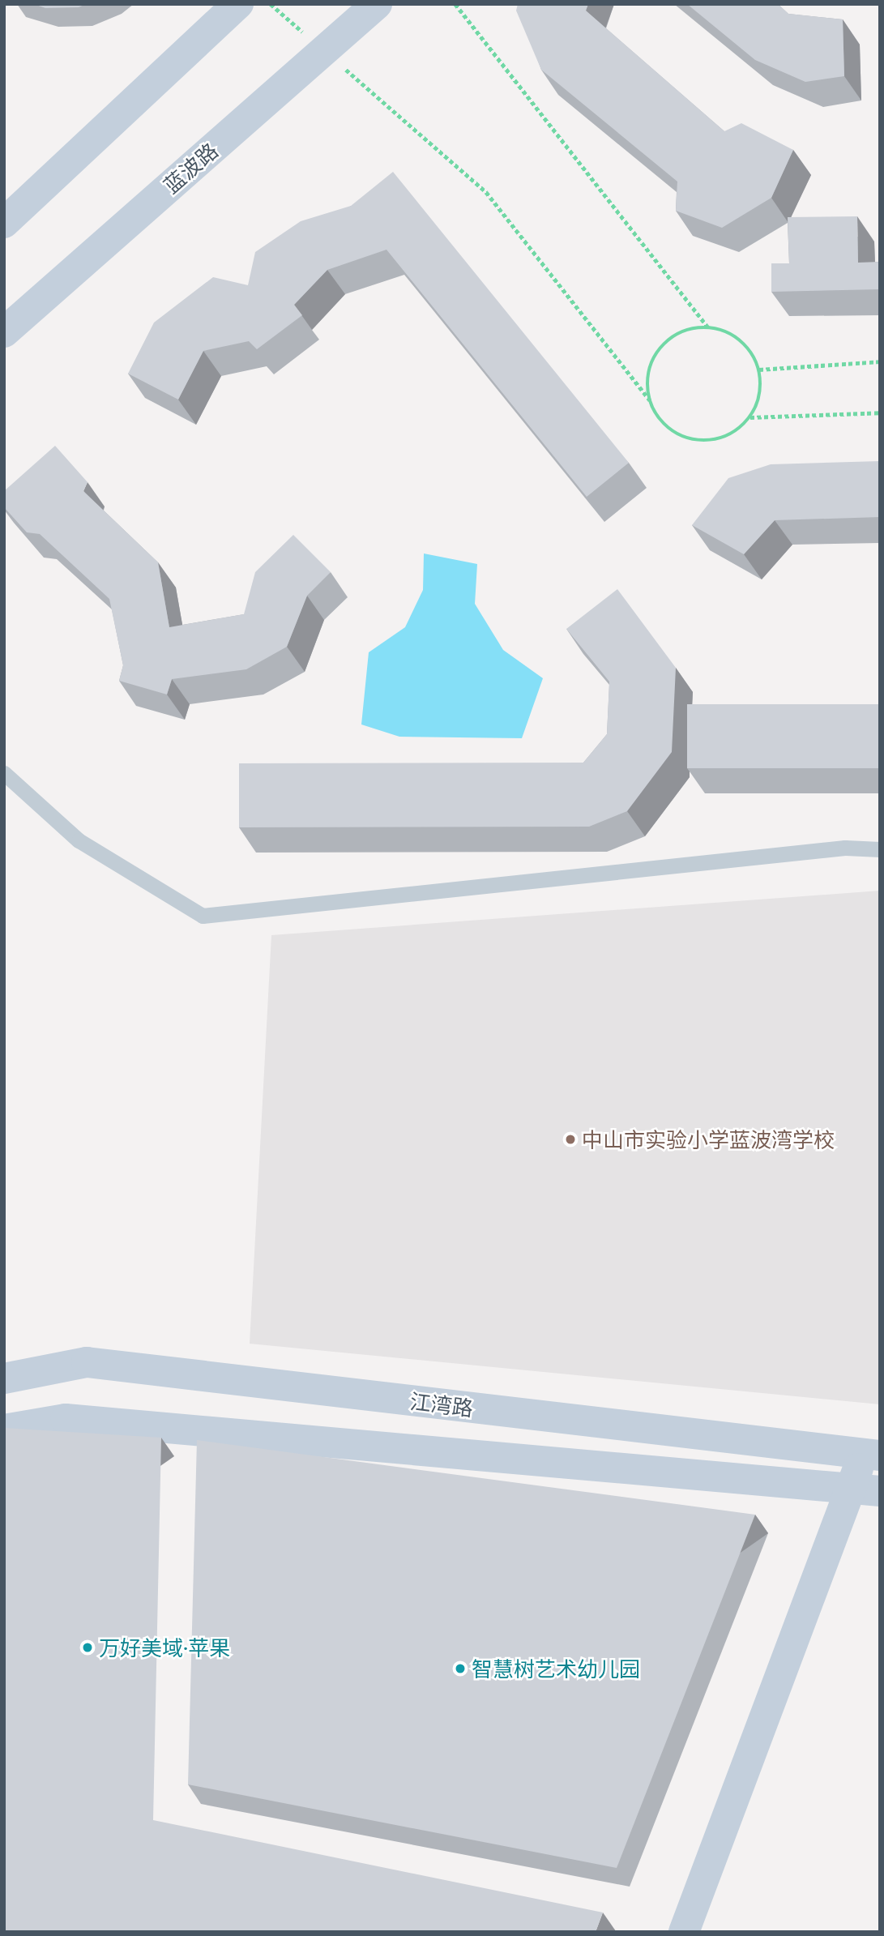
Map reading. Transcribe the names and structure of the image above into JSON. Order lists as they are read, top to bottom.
{
  "streets": {
    "street": ["蓝波路", "江湾路"]
  },
  "places": ["中山市实验小学蓝波湾学校", "万好美域·苹果", "智慧树艺术幼儿园"]
}
